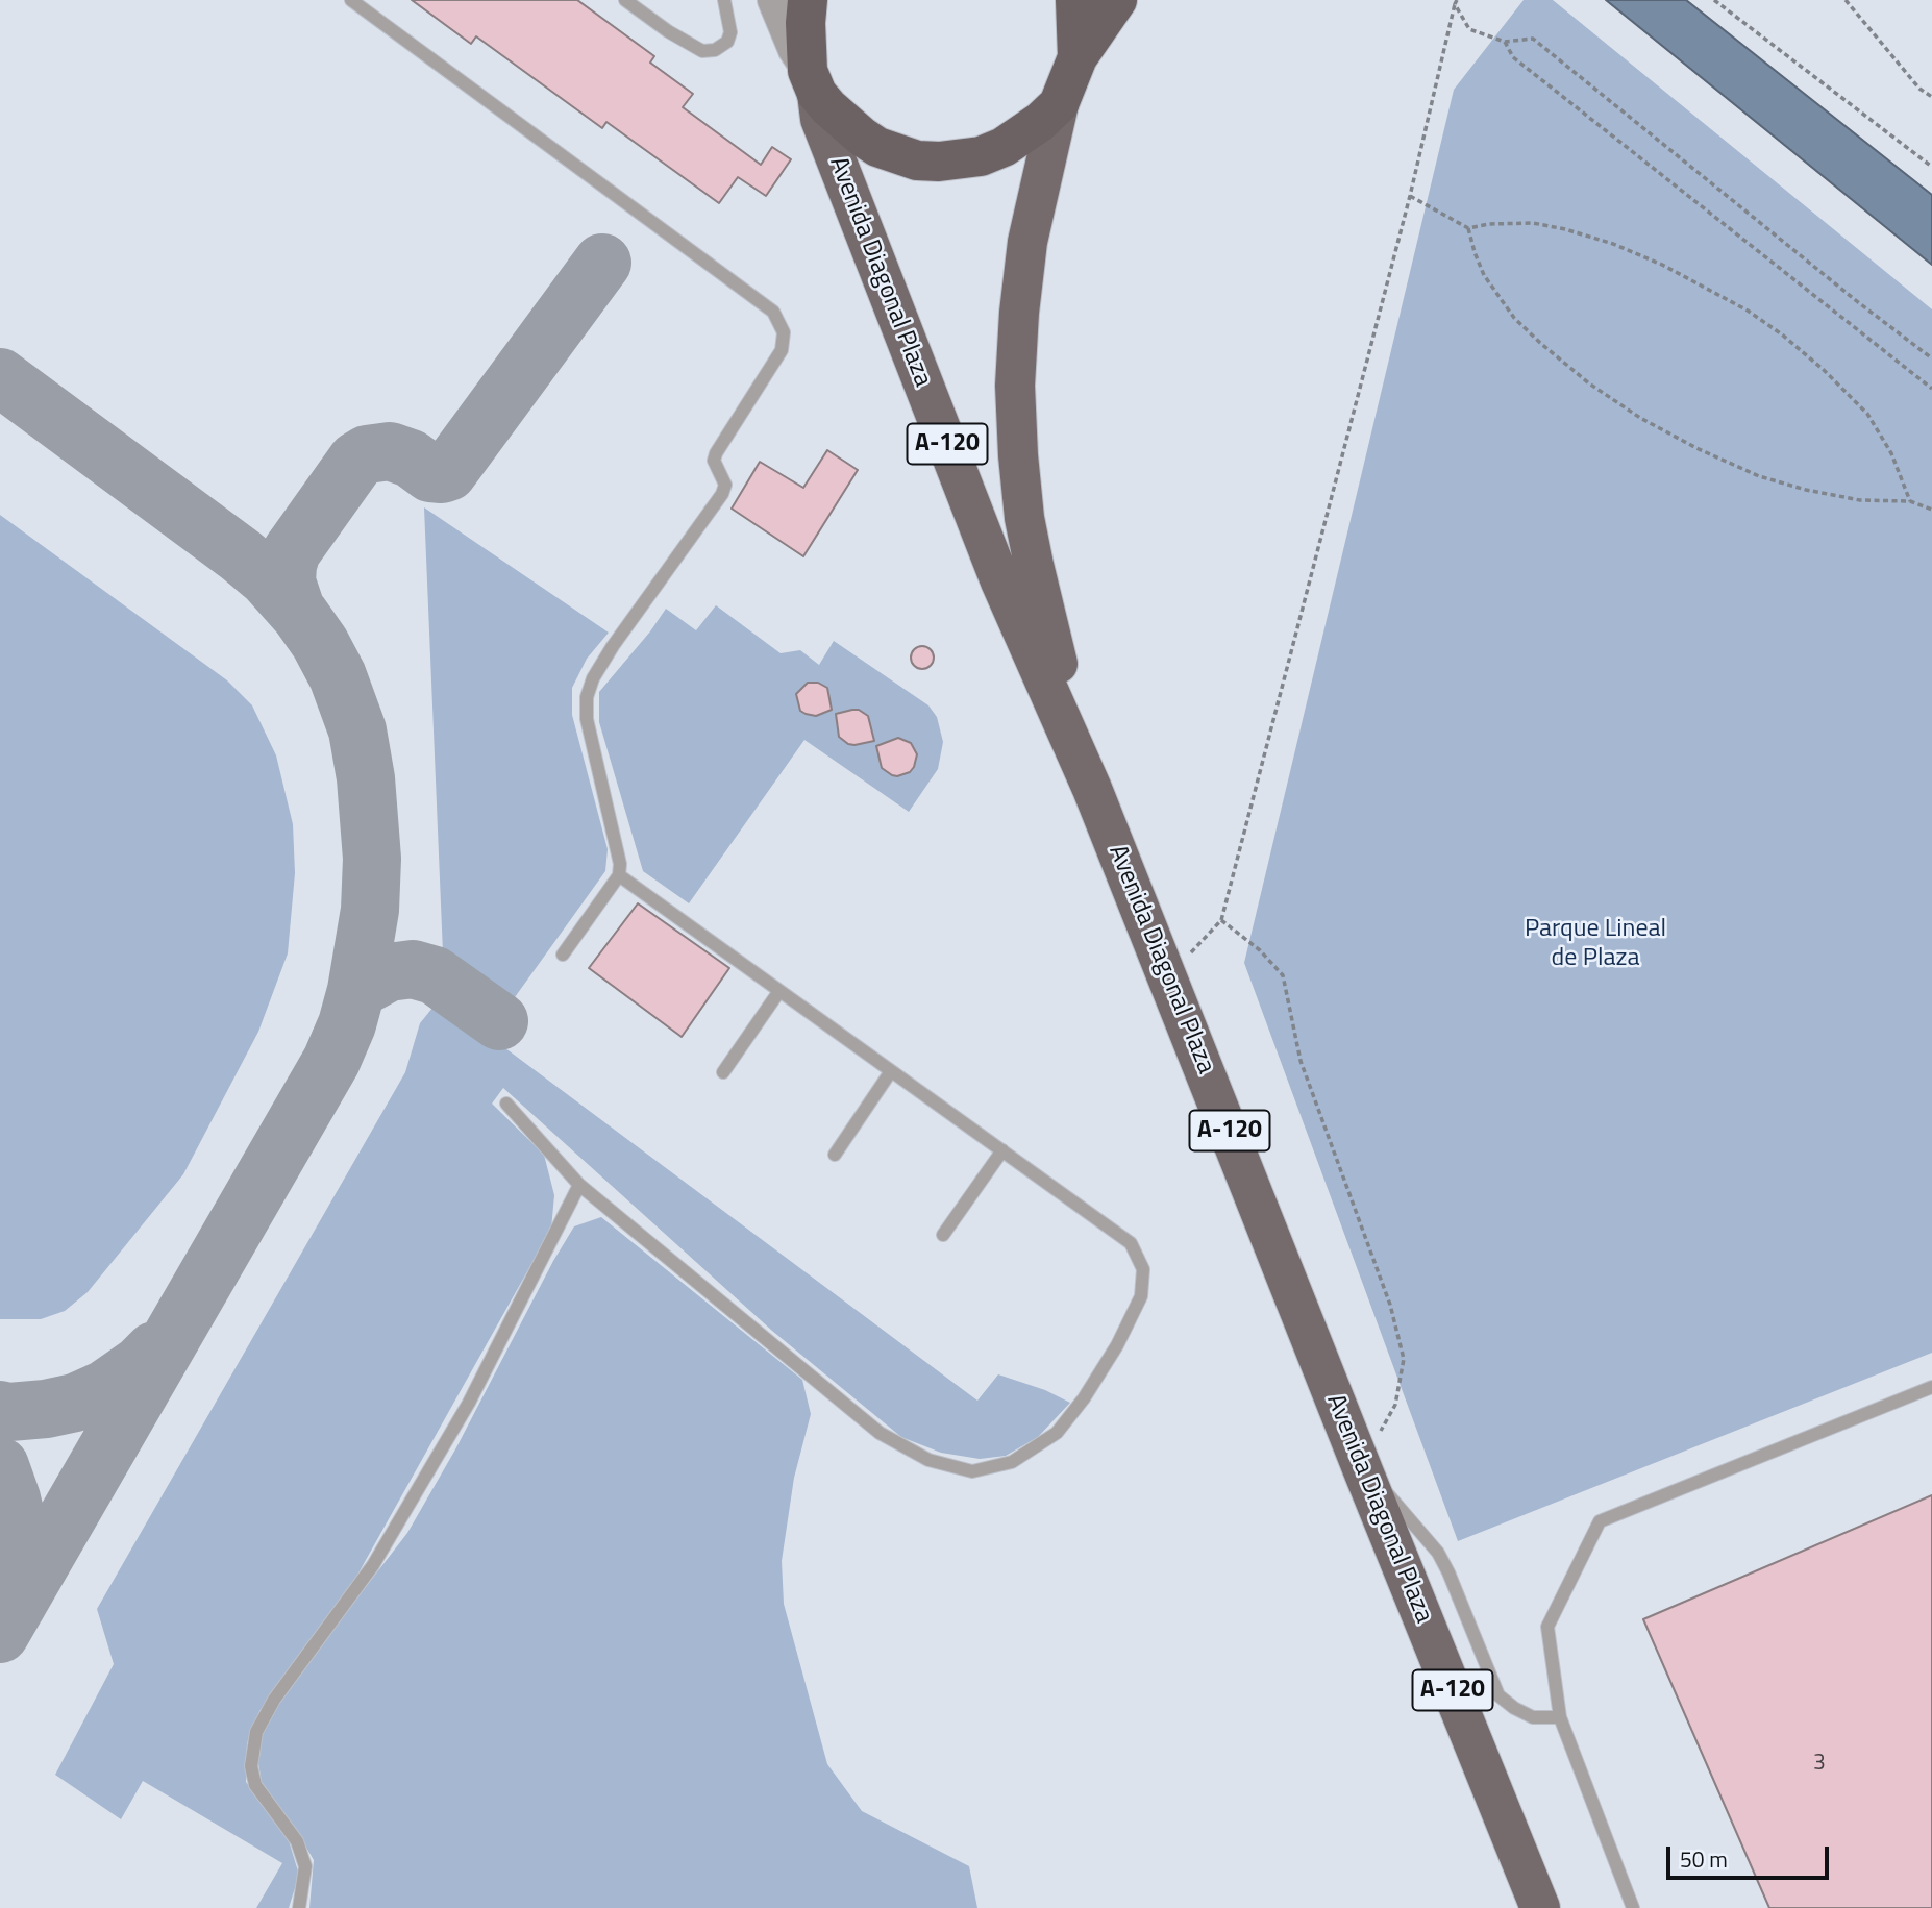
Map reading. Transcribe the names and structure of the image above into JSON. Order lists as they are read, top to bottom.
{
  "streets": {
    "main road": ["Avenida Diagonal Plaza", "A-120"]
  },
  "crossings": [
    ["Avenida Diagonal Plaza", "A-120"]
  ],
  "parks": ["Parque Lineal de Plaza"],
  "house_numbers": ["3"],
  "scale_bar": "50 m"
}
